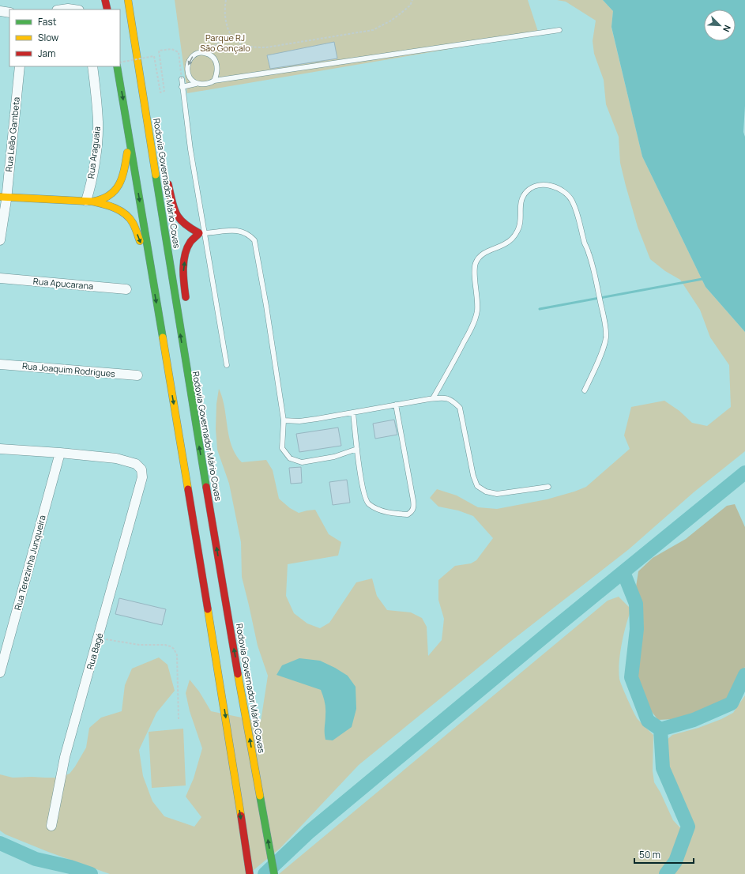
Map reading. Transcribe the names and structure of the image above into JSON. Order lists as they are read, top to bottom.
{
  "streets": {
    "main road": ["Rodovia Governador Mário Covas"],
    "street": [
      "Rua Leão Gambeta",
      "Rua Araguaia",
      "Rua Apucarana",
      "Rua Joaquim Rodrigues",
      "Rua Terezinha Junqueira",
      "Rua Bagé"
    ]
  },
  "crossings": [
    ["Rua Terezinha Junqueira", "Rua Bagé"]
  ],
  "parks": ["Parque RJ São Gonçalo"],
  "legend": ["Fast", "Slow", "Jam"],
  "scale_bar": "50 m",
  "north": "bottom right"
}
